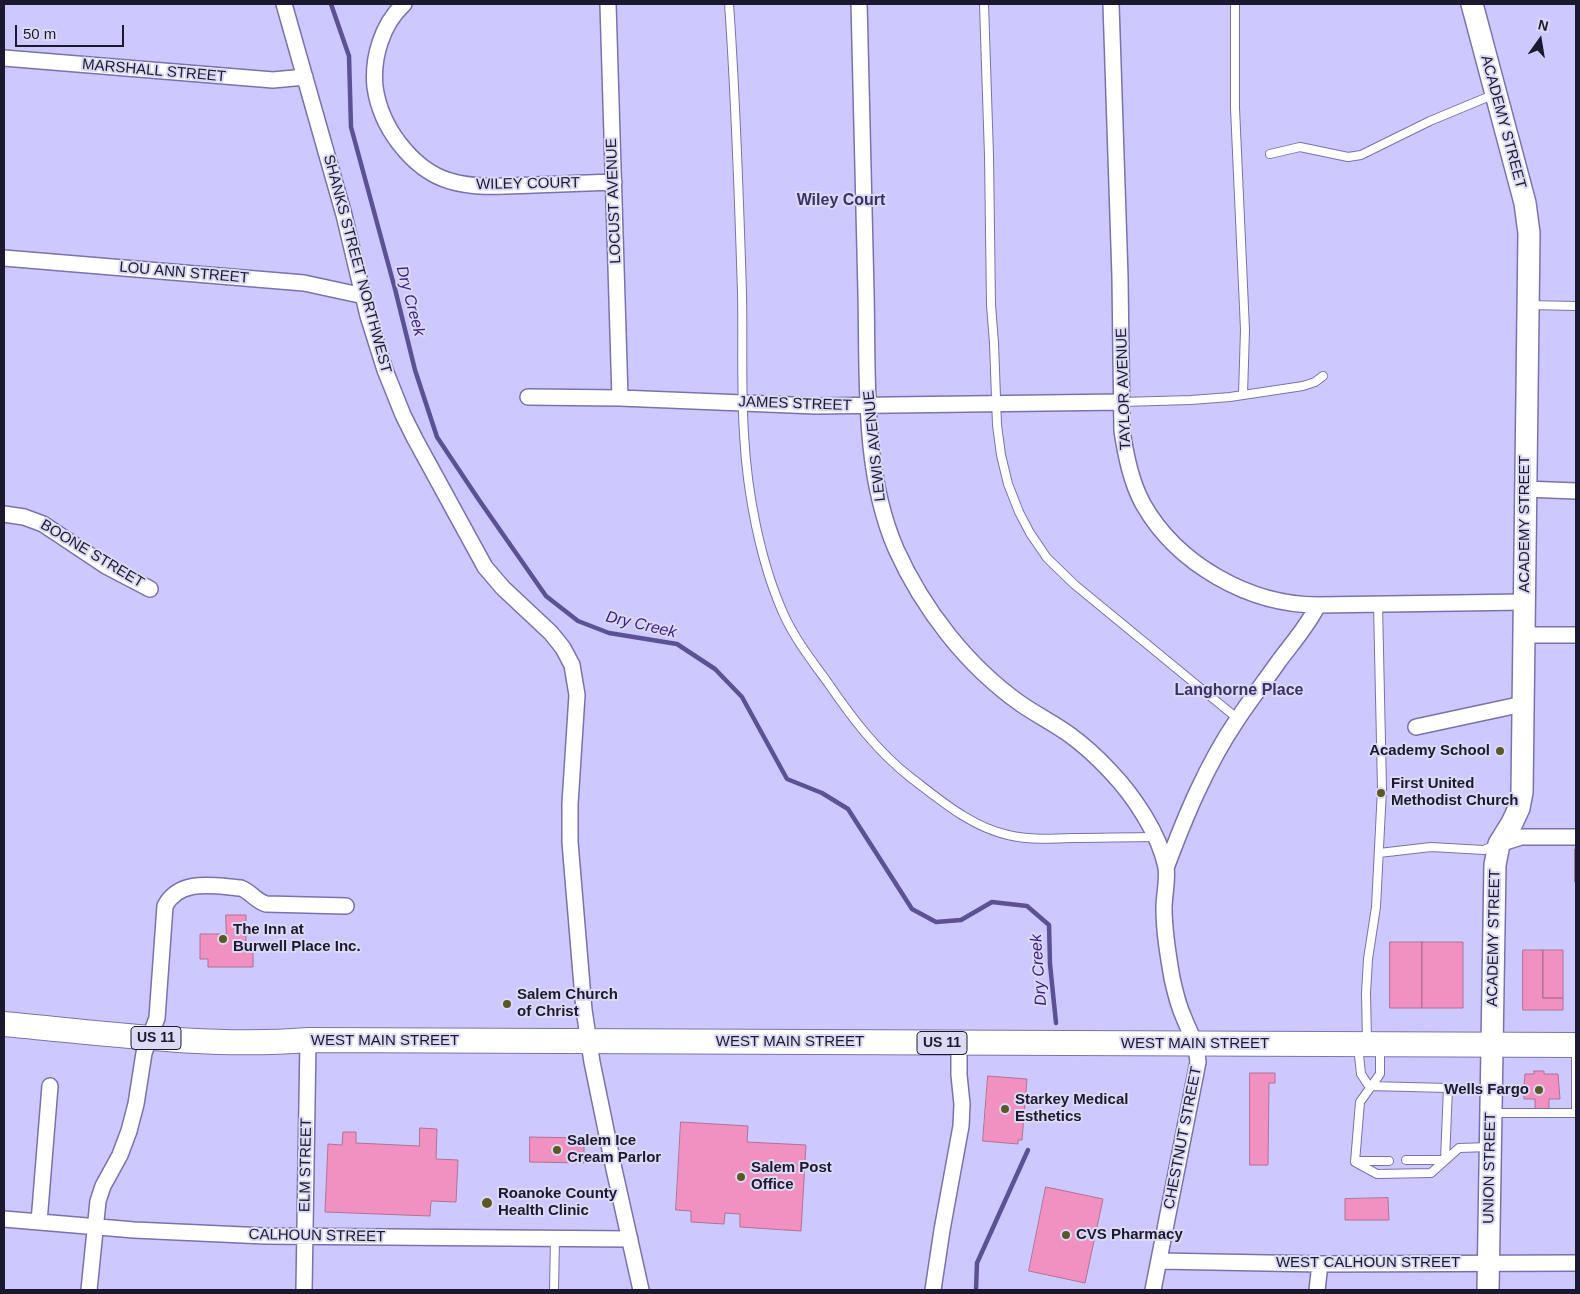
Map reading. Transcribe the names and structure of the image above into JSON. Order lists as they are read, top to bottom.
{
  "streets": {
    "main road": ["US 11", "WEST MAIN STREET"],
    "street": [
      "MARSHALL STREET",
      "ACADEMY STREET",
      "WILEY COURT",
      "LOCUST AVENUE",
      "SHANKS STREET NORTHWEST",
      "LOU ANN STREET",
      "TAYLOR AVENUE",
      "JAMES STREET",
      "LEWIS AVENUE",
      "BOONE STREET",
      "CHESTNUT STREET",
      "ELM STREET",
      "UNION STREET",
      "CALHOUN STREET",
      "WEST CALHOUN STREET"
    ]
  },
  "crossings": [
    ["MARSHALL STREET", "SHANKS STREET NORTHWEST"],
    ["ACADEMY STREET", "TAYLOR AVENUE"],
    ["ACADEMY STREET", "WEST MAIN STREET"],
    ["ACADEMY STREET", "UNION STREET"],
    ["WILEY COURT", "LOCUST AVENUE"],
    ["LOCUST AVENUE", "JAMES STREET"],
    ["SHANKS STREET NORTHWEST", "LOU ANN STREET"],
    ["SHANKS STREET NORTHWEST", "WEST MAIN STREET"],
    ["SHANKS STREET NORTHWEST", "CALHOUN STREET"],
    ["TAYLOR AVENUE", "JAMES STREET"],
    ["JAMES STREET", "LEWIS AVENUE"],
    ["LEWIS AVENUE", "WEST MAIN STREET"],
    ["LEWIS AVENUE", "CHESTNUT STREET"],
    ["WEST MAIN STREET", "CHESTNUT STREET"],
    ["WEST MAIN STREET", "ELM STREET"],
    ["WEST MAIN STREET", "UNION STREET"],
    ["CHESTNUT STREET", "WEST CALHOUN STREET"],
    ["ELM STREET", "CALHOUN STREET"],
    ["UNION STREET", "WEST CALHOUN STREET"]
  ],
  "districts": ["Wiley Court", "Langhorne Place"],
  "water": ["Dry Creek"],
  "places": [
    "Academy School",
    "First United Methodist Church",
    "The Inn at Burwell Place Inc.",
    "Salem Church of Christ",
    "Wells Fargo",
    "Starkey Medical Esthetics",
    "Salem Ice Cream Parlor",
    "Salem Post Office",
    "Roanoke County Health Clinic",
    "CVS Pharmacy"
  ],
  "scale_bar": "50 m",
  "north": "top"
}
